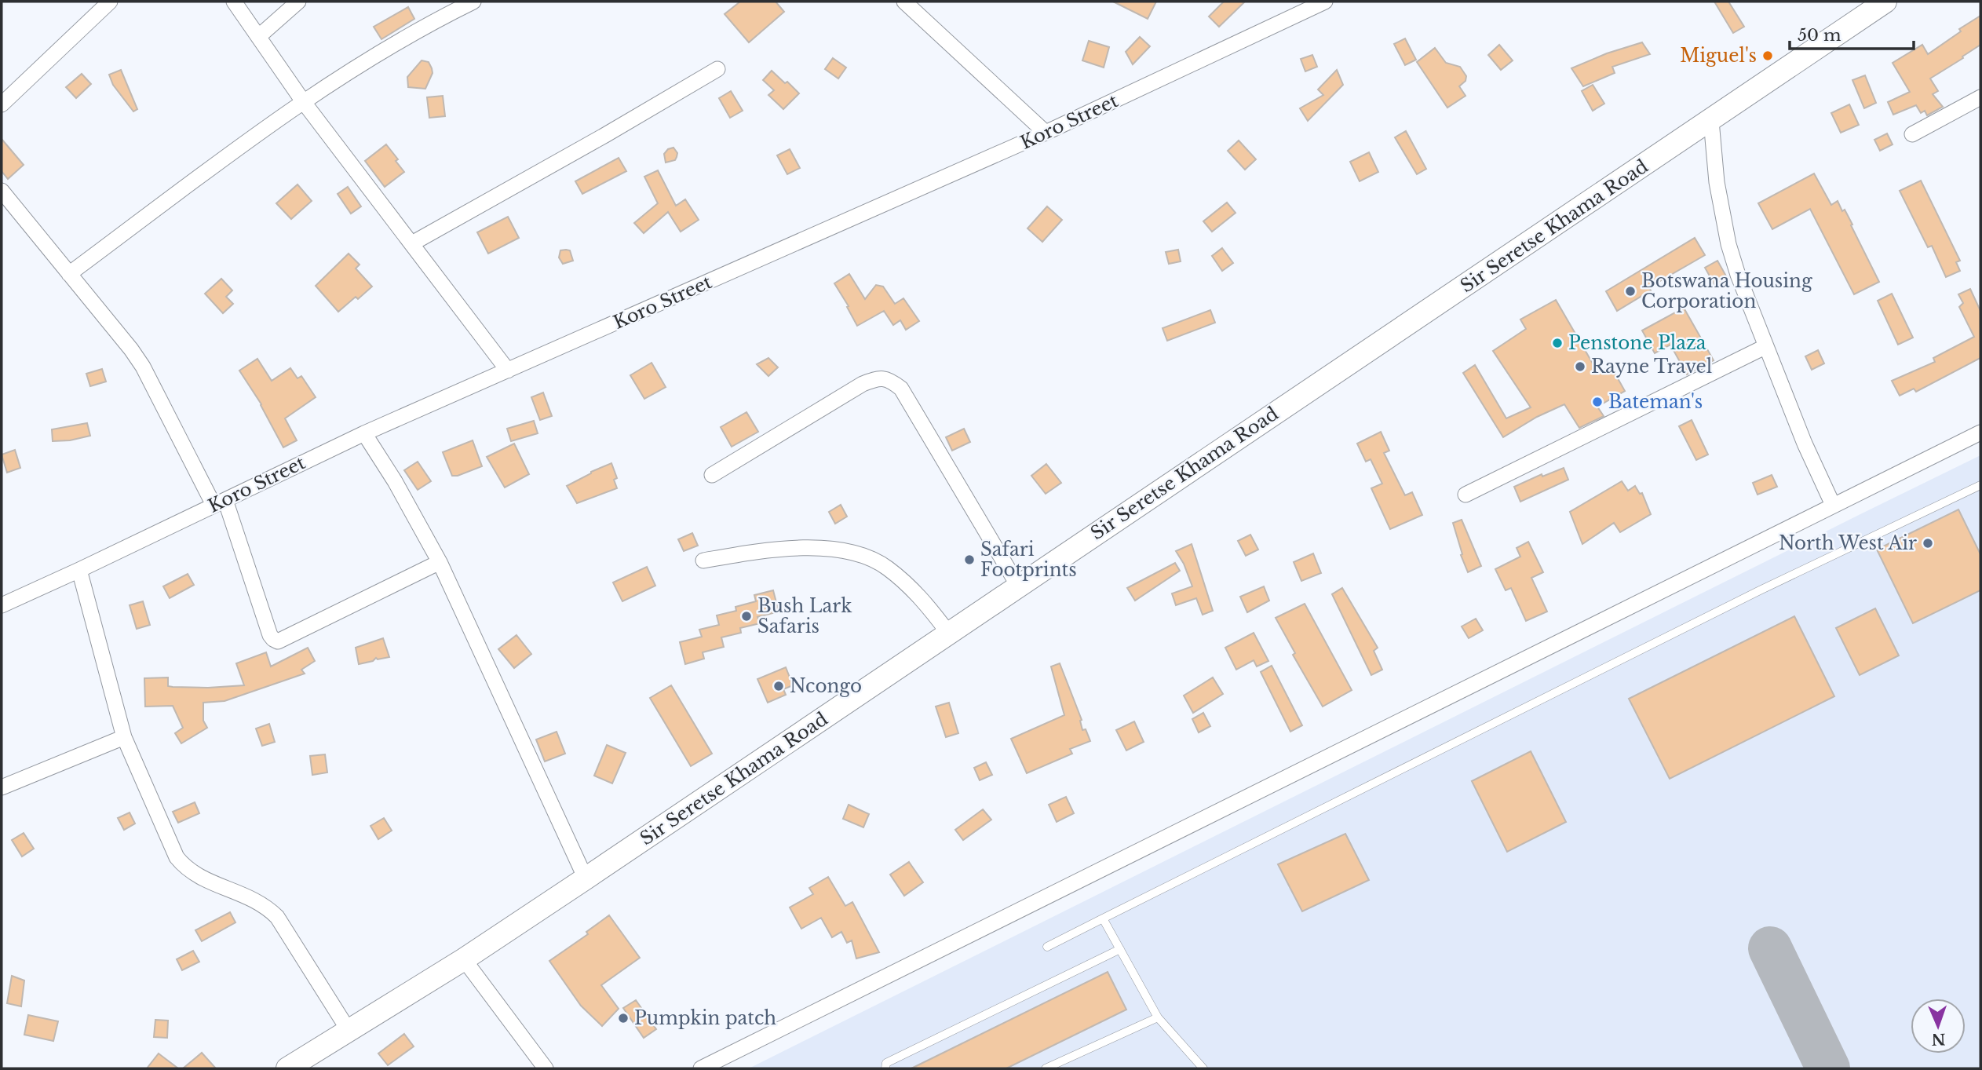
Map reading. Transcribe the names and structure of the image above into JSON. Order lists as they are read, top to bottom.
{
  "streets": {
    "main road": ["Sir Seretse Khama Road"],
    "street": ["Koro Street"]
  },
  "places": [
    "Miguel's",
    "Botswana Housing Corporation",
    "Penstone Plaza",
    "Rayne Travel",
    "Bateman's",
    "North West Air",
    "Safari Footprints",
    "Bush Lark Safaris",
    "Ncongo",
    "Pumpkin patch"
  ],
  "scale_bar": "50 m",
  "north": "bottom"
}
